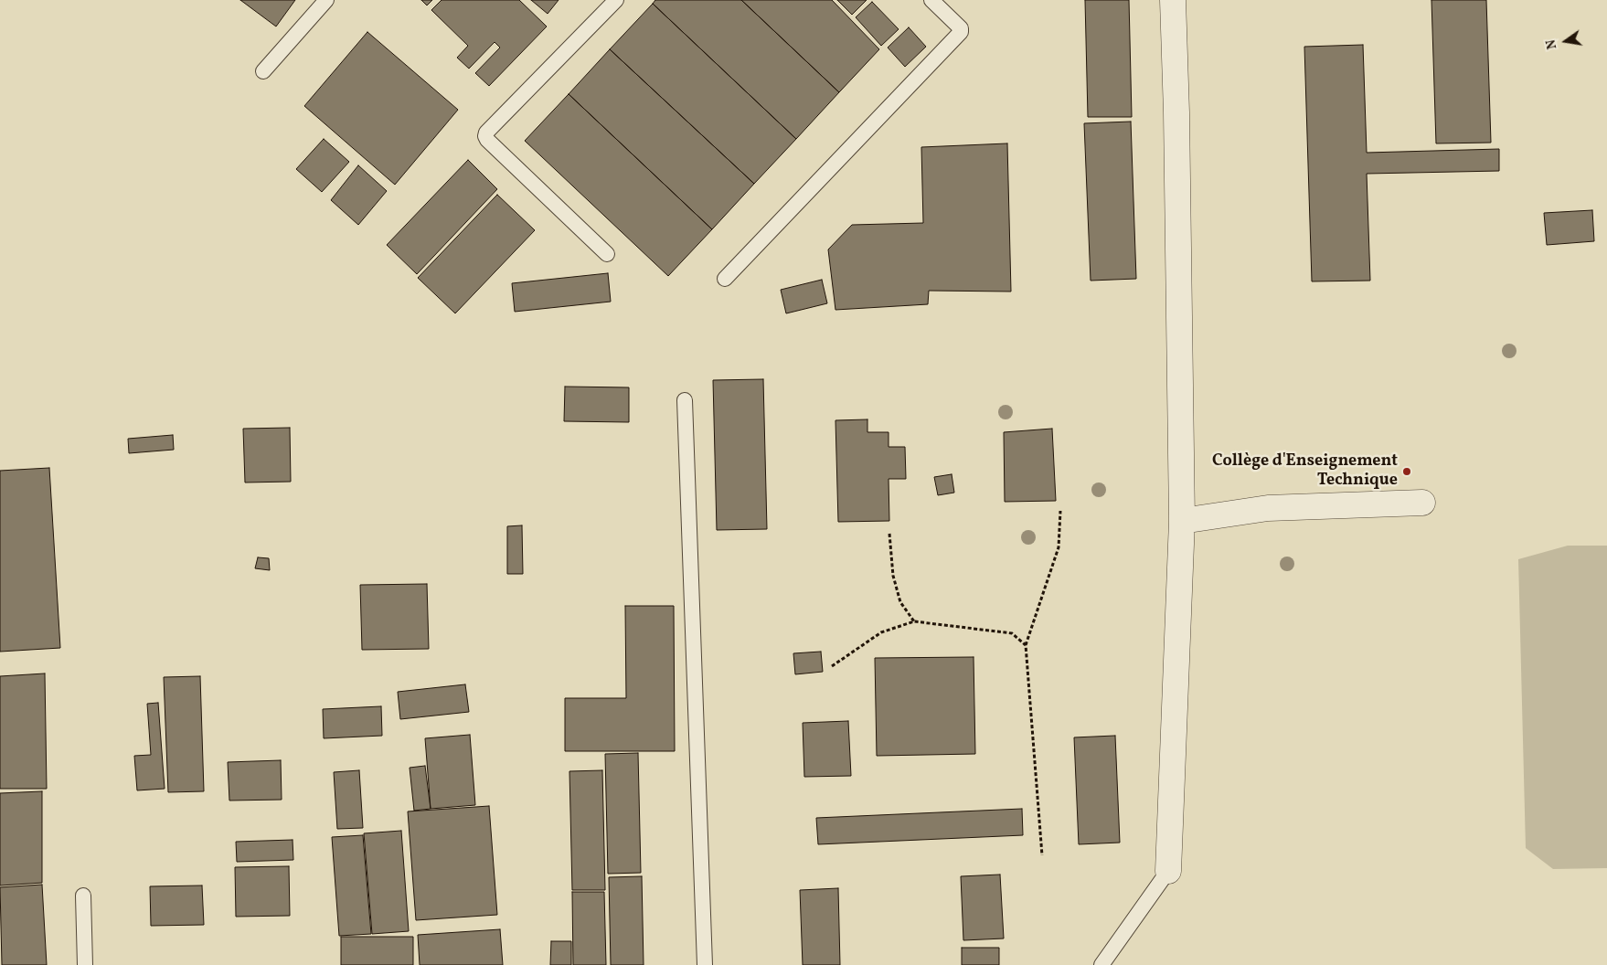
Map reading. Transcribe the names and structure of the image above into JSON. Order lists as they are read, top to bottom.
{
  "places": ["Collège d'Enseignement Technique"],
  "north": "left"
}
